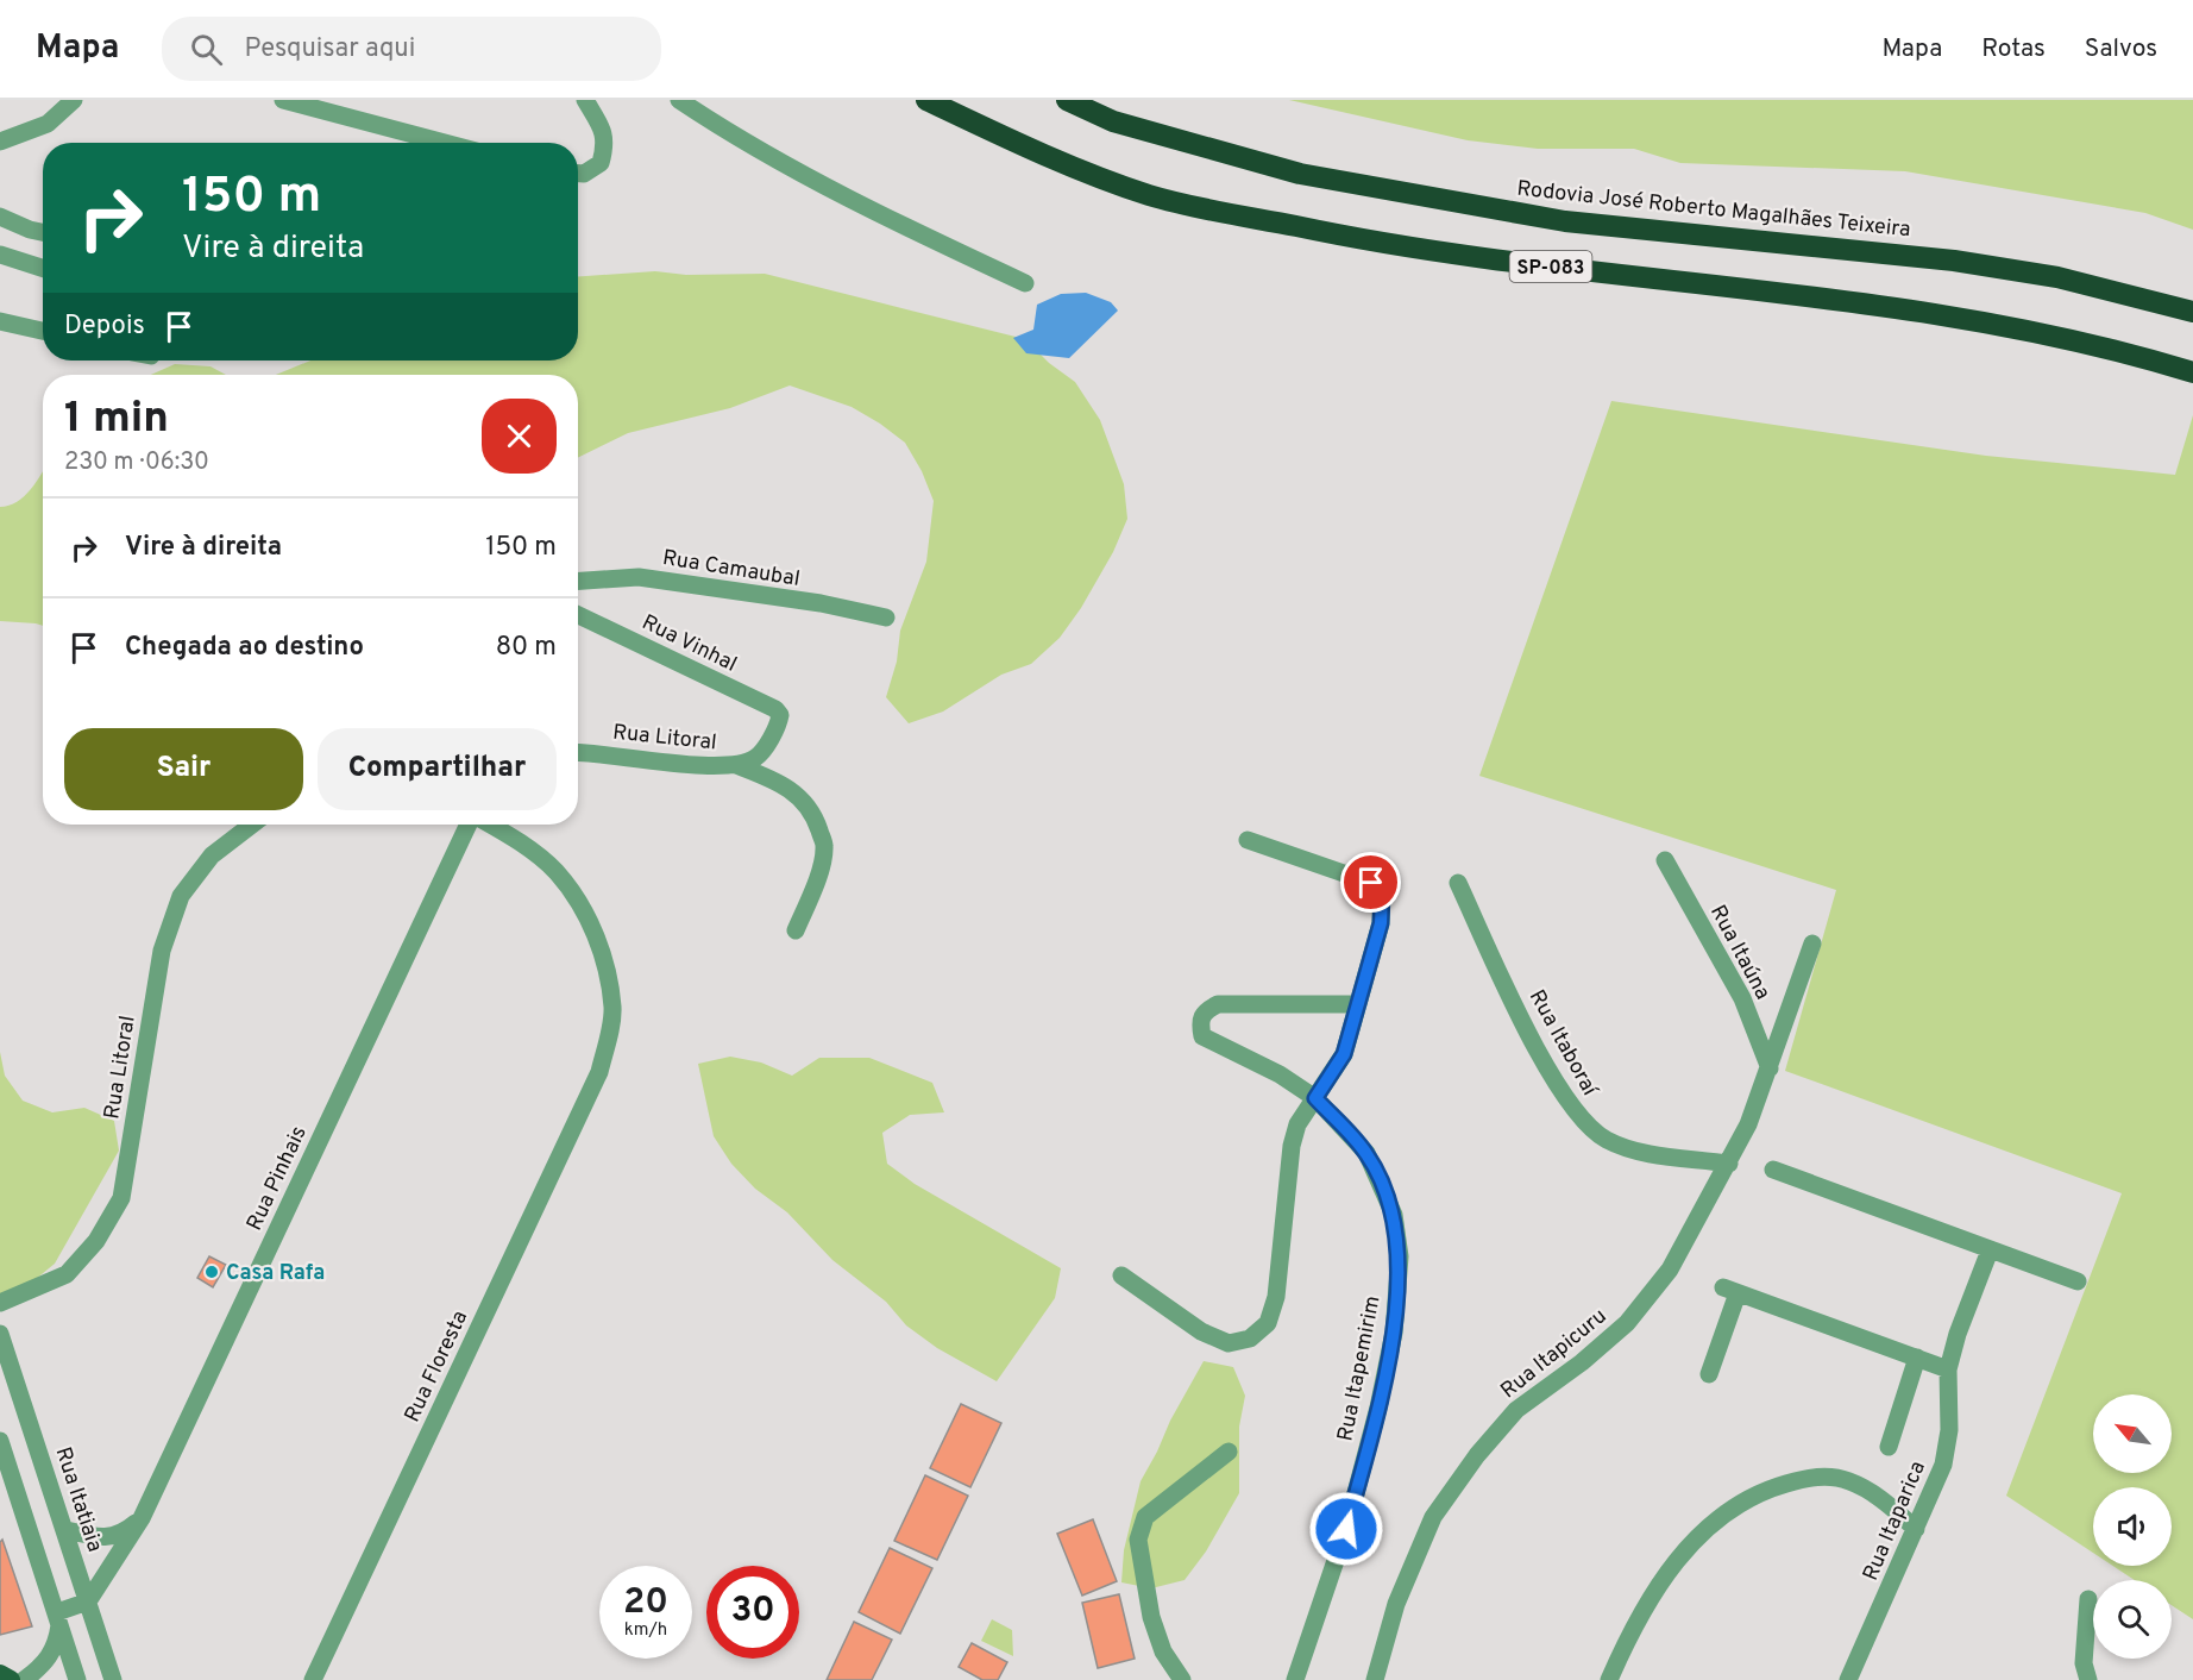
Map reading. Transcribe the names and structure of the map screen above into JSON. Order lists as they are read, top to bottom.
{
  "streets": {
    "highway": ["Rodovia José Roberto Magalhães Teixeira", "SP-083"],
    "street": [
      "Rua Camaubal",
      "Rua Vinhal",
      "Rua Litoral",
      "Rua Itaúna",
      "Rua Itaboraí",
      "Rua Pinhais",
      "Rua Itapicuru",
      "Rua Floresta",
      "Rua Itapemirim",
      "Rua Itatiaia",
      "Rua Itaparica"
    ]
  },
  "crossings": [
    ["Rua Vinhal", "Rua Litoral"],
    ["Rua Itaúna", "Rua Itapicuru"],
    ["Rua Itaboraí", "Rua Itapicuru"],
    ["Rua Pinhais", "Rua Itatiaia"]
  ],
  "places": ["Casa Rafa"],
  "north": "top left",
  "page": {
    "header": "Mapa",
    "search": "Pesquisar aqui",
    "nav": ["Mapa", "Rotas", "Salvos"],
    "turn": ["150 m", "Vire à direita"],
    "then": "Depois",
    "heading": ["1 min", "230 m · 06:30"],
    "list": [
      {
        "name": "Vire à direita",
        "value": "150 m"
      },
      {
        "name": "Chegada ao destino",
        "value": "80 m"
      }
    ],
    "buttons": ["Sair", "Compartilhar"],
    "speed": "20 km/h",
    "limit": "30"
  }
}
